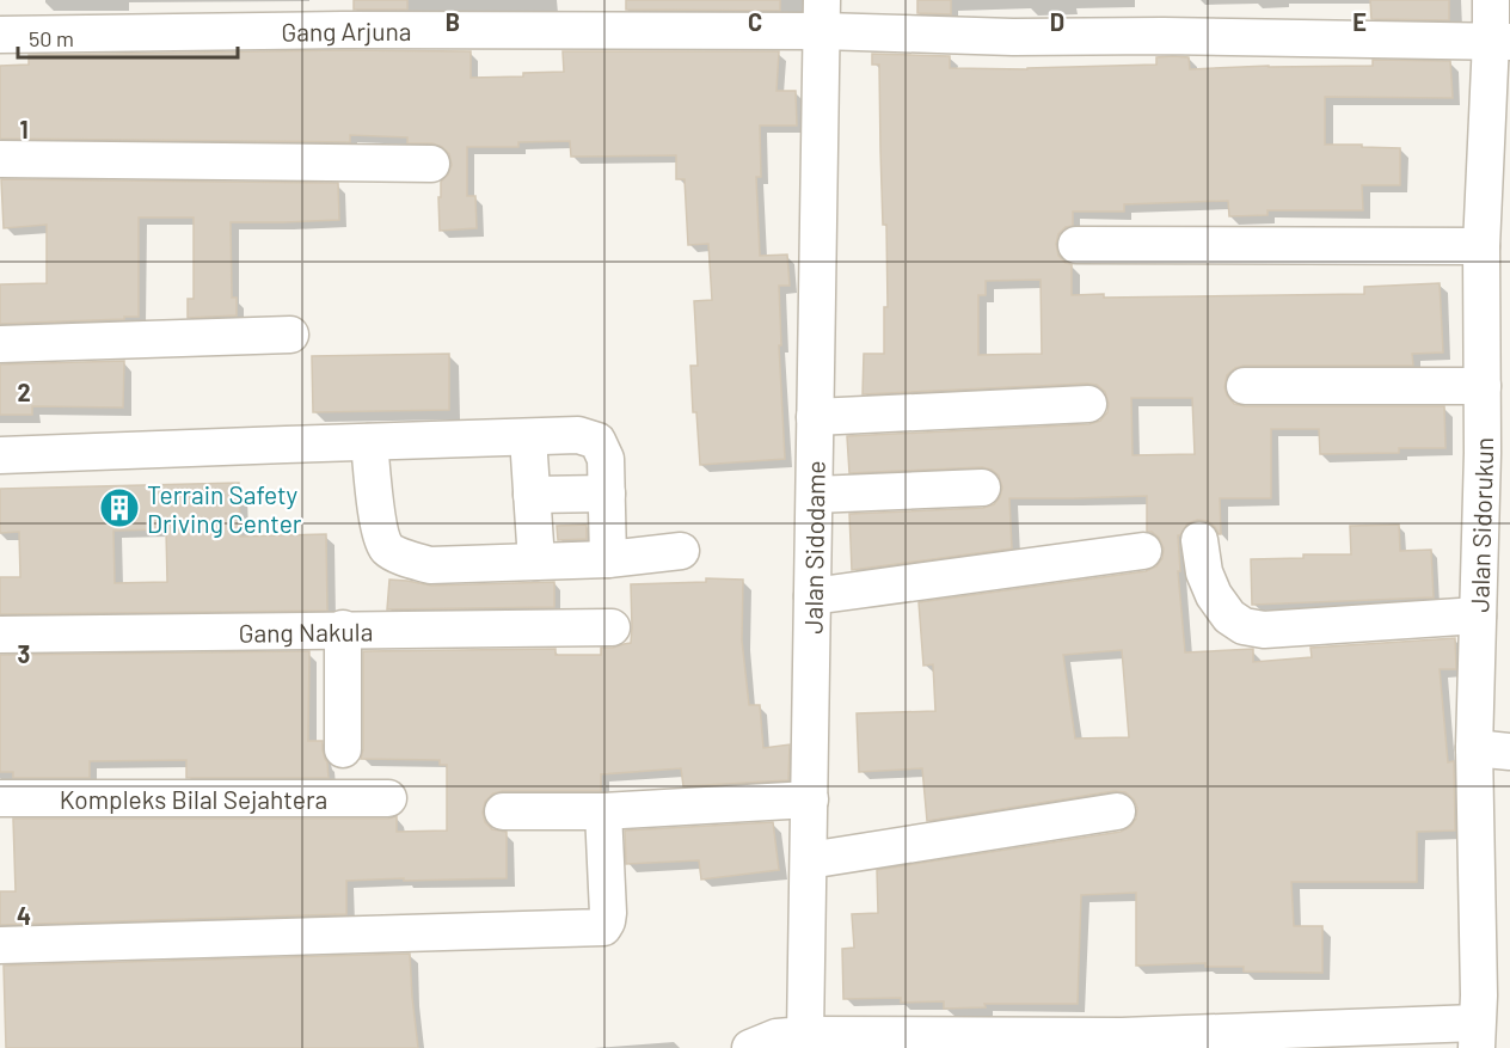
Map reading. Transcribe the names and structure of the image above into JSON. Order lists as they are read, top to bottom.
{
  "streets": {
    "street": [
      "Gang Arjuna",
      "Jalan Sidorukun",
      "Jalan Sidodame",
      "Gang Nakula",
      "Kompleks Bilal Sejahtera"
    ]
  },
  "crossings": [
    ["Gang Arjuna", "Jalan Sidorukun"],
    ["Gang Arjuna", "Jalan Sidodame"]
  ],
  "places": {
    "building": ["Terrain Safety Driving Center"]
  },
  "scale_bar": "50 m",
  "grid": {
    "columns": [
      "B",
      "C",
      "D",
      "E"
    ],
    "rows": [
      "1",
      "2",
      "3",
      "4"
    ]
  }
}
